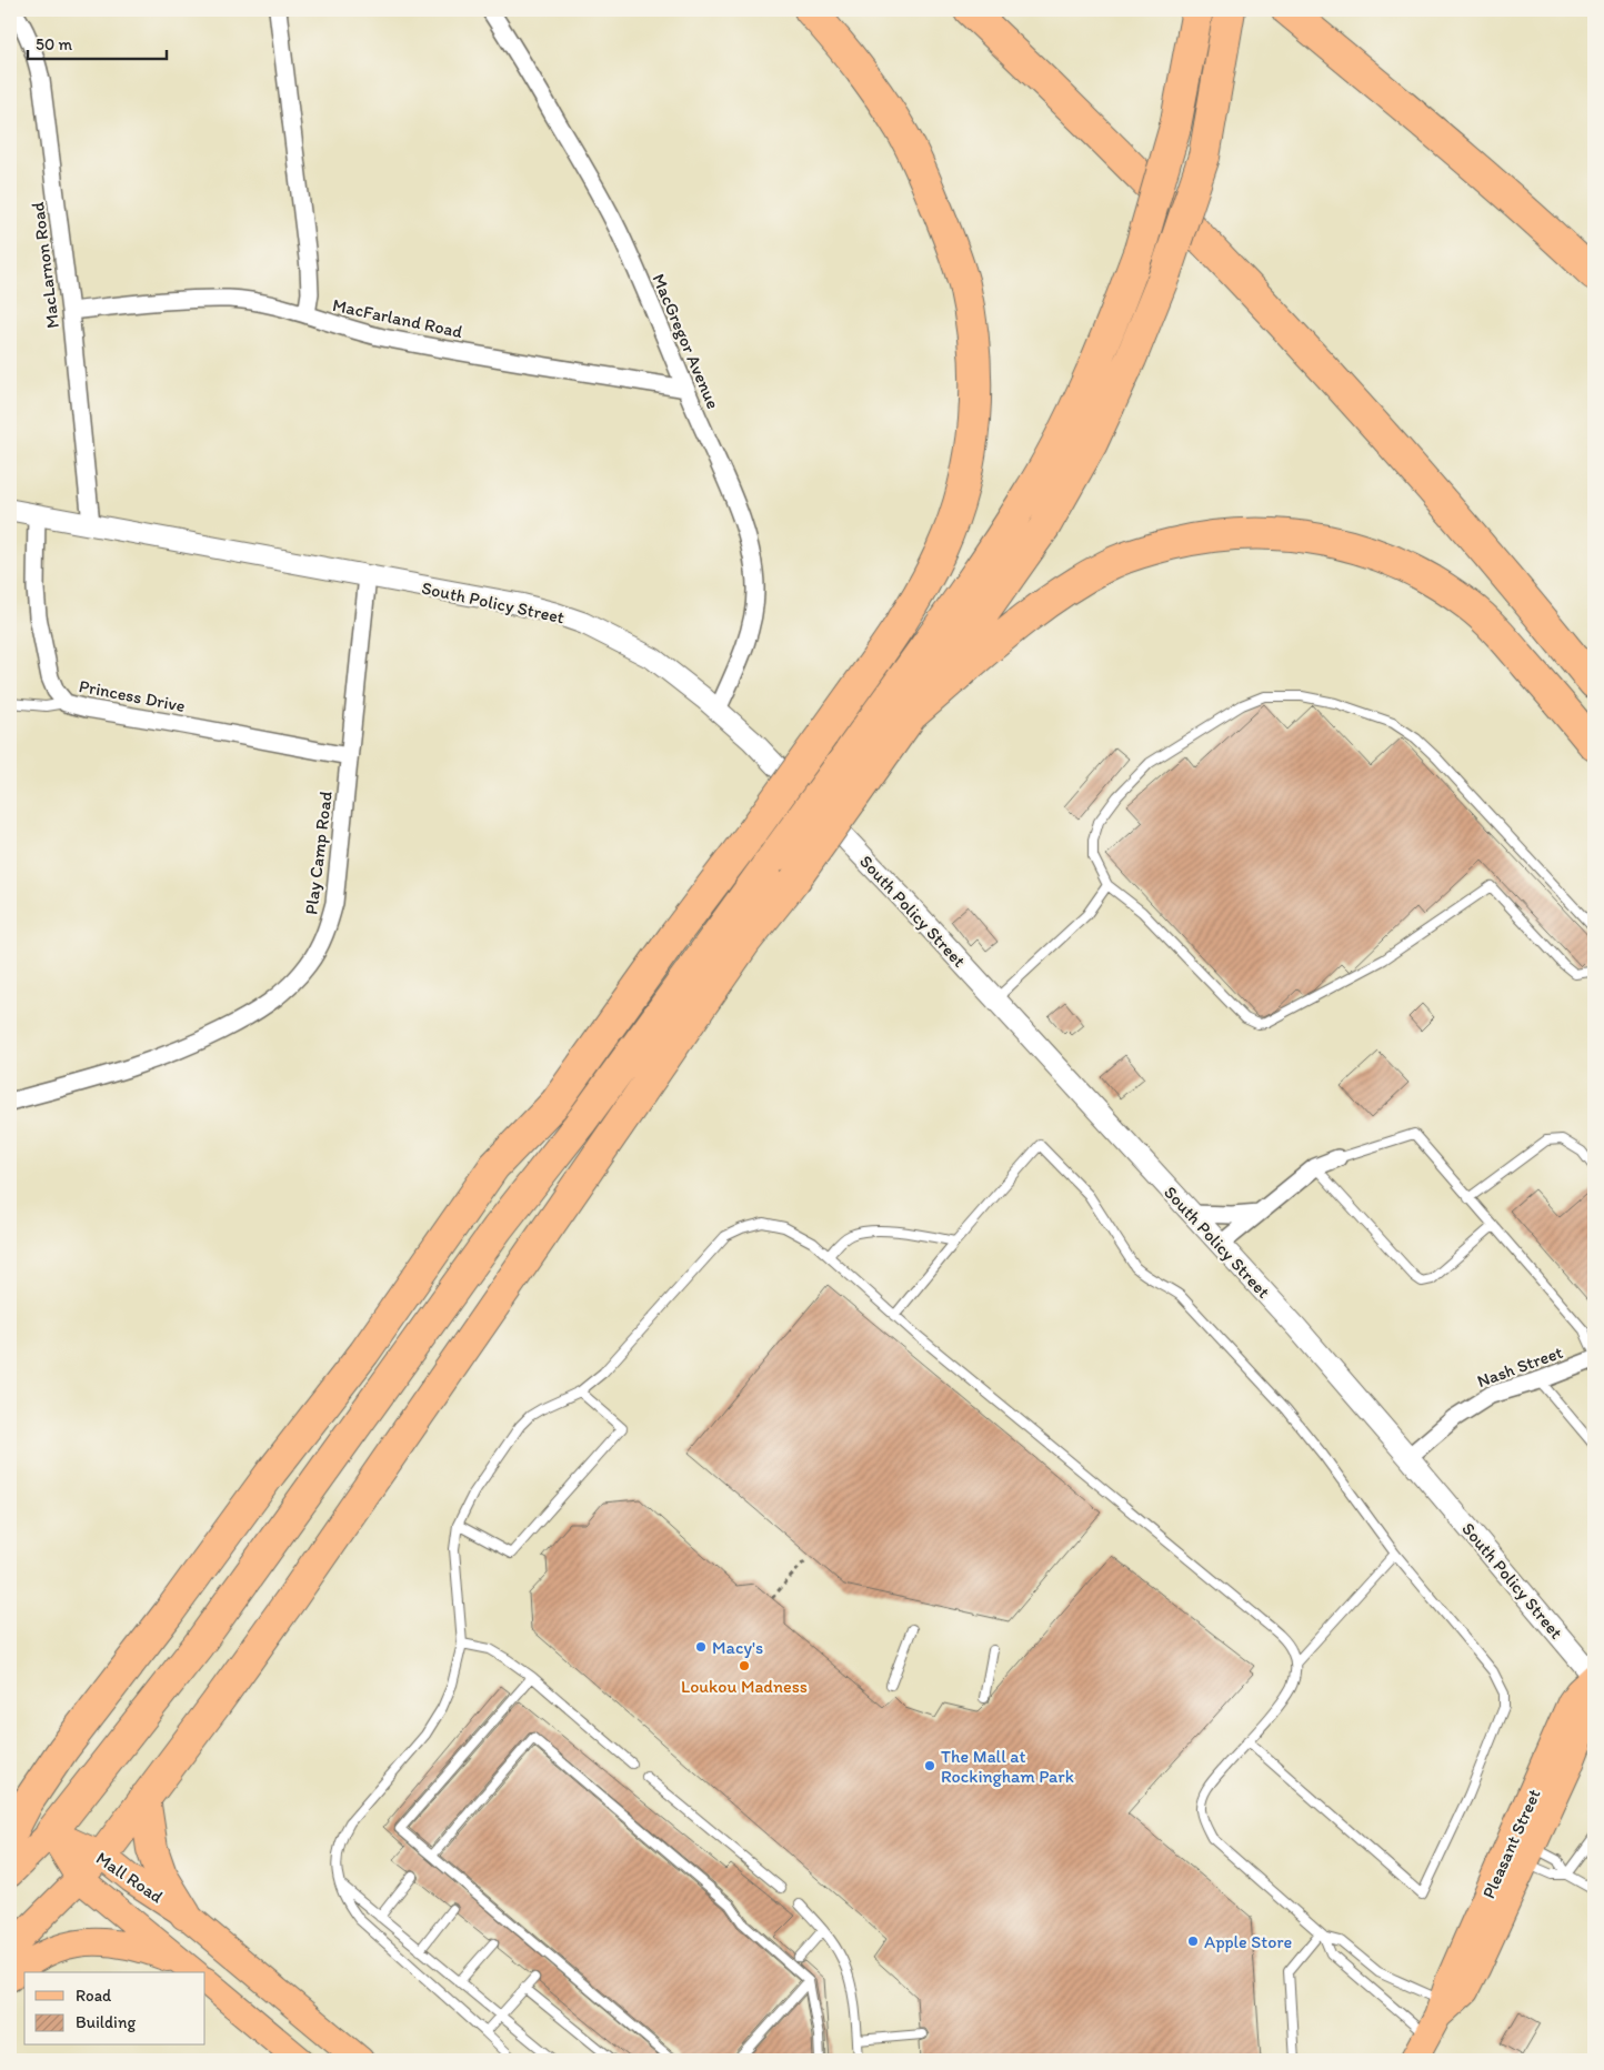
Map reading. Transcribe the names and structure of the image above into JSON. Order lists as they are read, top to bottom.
{
  "streets": {
    "main road": ["Pleasant Street", "Mall Road"],
    "street": [
      "MacLarnon Road",
      "MacFarland Road",
      "MacGregor Avenue",
      "South Policy Street",
      "Princess Drive",
      "Play Camp Road",
      "Nash Street"
    ]
  },
  "crossings": [
    ["MacLarnon Road", "MacFarland Road"],
    ["MacLarnon Road", "South Policy Street"],
    ["MacFarland Road", "MacGregor Avenue"],
    ["MacGregor Avenue", "South Policy Street"],
    ["South Policy Street", "Princess Drive"],
    ["South Policy Street", "Play Camp Road"],
    ["South Policy Street", "Nash Street"],
    ["South Policy Street", "Pleasant Street"],
    ["Princess Drive", "Play Camp Road"]
  ],
  "places": [
    "Macy's",
    "Loukou Madness",
    "The Mall at Rockingham Park",
    "Apple Store"
  ],
  "legend": ["Road", "Building"],
  "scale_bar": "50 m"
}
